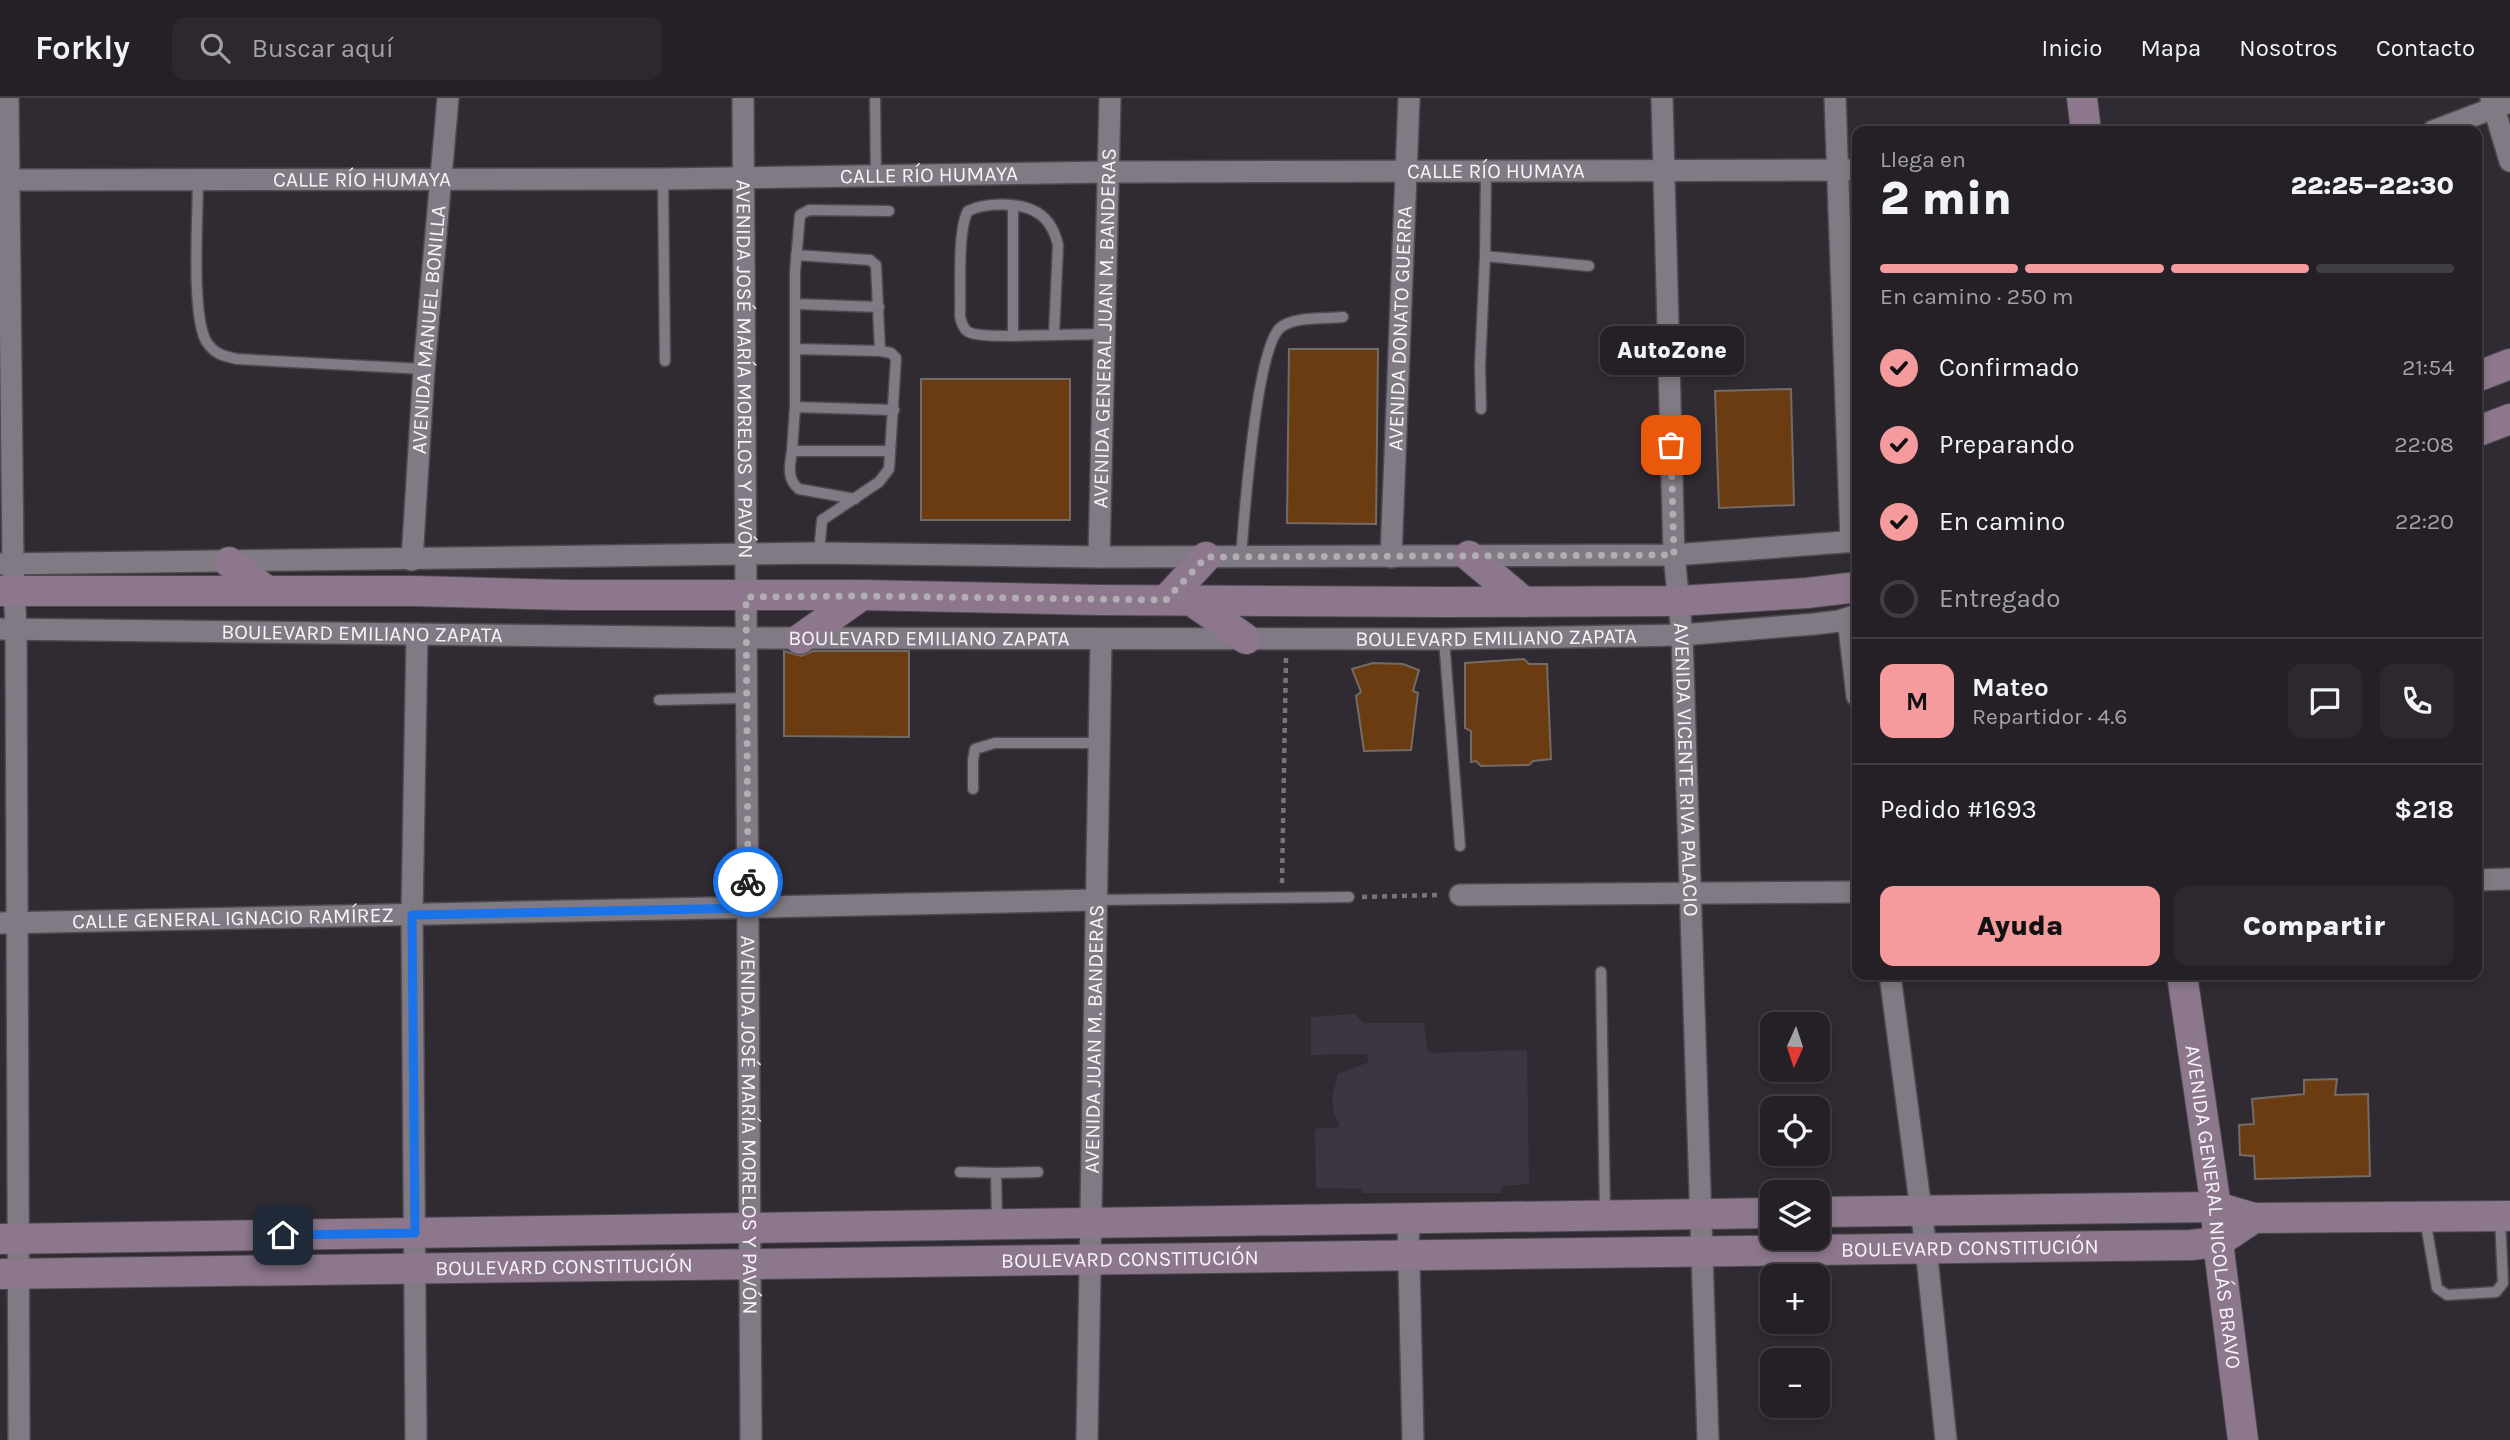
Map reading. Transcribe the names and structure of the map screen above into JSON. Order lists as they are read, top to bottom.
{
  "streets": {
    "street": [
      "CALLE RÍO HUMAYA",
      "AVENIDA GENERAL JUAN M. BANDERAS",
      "AVENIDA DONATO GUERRA",
      "AVENIDA MANUEL BONILLA",
      "AVENIDA JOSÉ MARÍA MORELOS Y PAVÓN",
      "BOULEVARD EMILIANO ZAPATA",
      "AVENIDA VICENTE RIVA PALACIO",
      "CALLE GENERAL IGNACIO RAMÍREZ",
      "AVENIDA JUAN M. BANDERAS",
      "AVENIDA GENERAL NICOLÁS BRAVO",
      "BOULEVARD CONSTITUCIÓN"
    ]
  },
  "crossings": [
    ["CALLE RÍO HUMAYA", "AVENIDA GENERAL JUAN M. BANDERAS"],
    ["CALLE RÍO HUMAYA", "AVENIDA DONATO GUERRA"],
    ["CALLE RÍO HUMAYA", "AVENIDA MANUEL BONILLA"],
    ["CALLE RÍO HUMAYA", "AVENIDA JOSÉ MARÍA MORELOS Y PAVÓN"],
    ["CALLE RÍO HUMAYA", "AVENIDA VICENTE RIVA PALACIO"],
    ["AVENIDA JOSÉ MARÍA MORELOS Y PAVÓN", "BOULEVARD EMILIANO ZAPATA"],
    ["AVENIDA JOSÉ MARÍA MORELOS Y PAVÓN", "CALLE GENERAL IGNACIO RAMÍREZ"],
    ["AVENIDA JOSÉ MARÍA MORELOS Y PAVÓN", "BOULEVARD CONSTITUCIÓN"],
    ["BOULEVARD EMILIANO ZAPATA", "AVENIDA VICENTE RIVA PALACIO"],
    ["BOULEVARD EMILIANO ZAPATA", "AVENIDA JUAN M. BANDERAS"],
    ["AVENIDA VICENTE RIVA PALACIO", "BOULEVARD CONSTITUCIÓN"],
    ["CALLE GENERAL IGNACIO RAMÍREZ", "AVENIDA JUAN M. BANDERAS"],
    ["AVENIDA JUAN M. BANDERAS", "BOULEVARD CONSTITUCIÓN"],
    ["AVENIDA GENERAL NICOLÁS BRAVO", "BOULEVARD CONSTITUCIÓN"]
  ],
  "places": ["AutoZone"],
  "north": "bottom",
  "page": {
    "header": "Forkly",
    "search": "Buscar aquí",
    "nav": [
      "Inicio",
      "Mapa",
      "Nosotros",
      "Contacto"
    ],
    "heading": ["2 min", "Llega en", "22:25–22:30"],
    "panel": [
      "Mateo",
      "Repartidor · 4.6",
      "Pedido #1693",
      "$218"
    ],
    "bar": "En camino · 250 m",
    "bubble": "AutoZone",
    "list": [
      ["Confirmado", "21:54"],
      ["Preparando", "22:08"],
      ["En camino", "22:20"],
      "Entregado"
    ],
    "round": "M",
    "buttons": ["Ayuda", "Compartir"],
    "map_buttons": ["+", "−"]
  }
}
